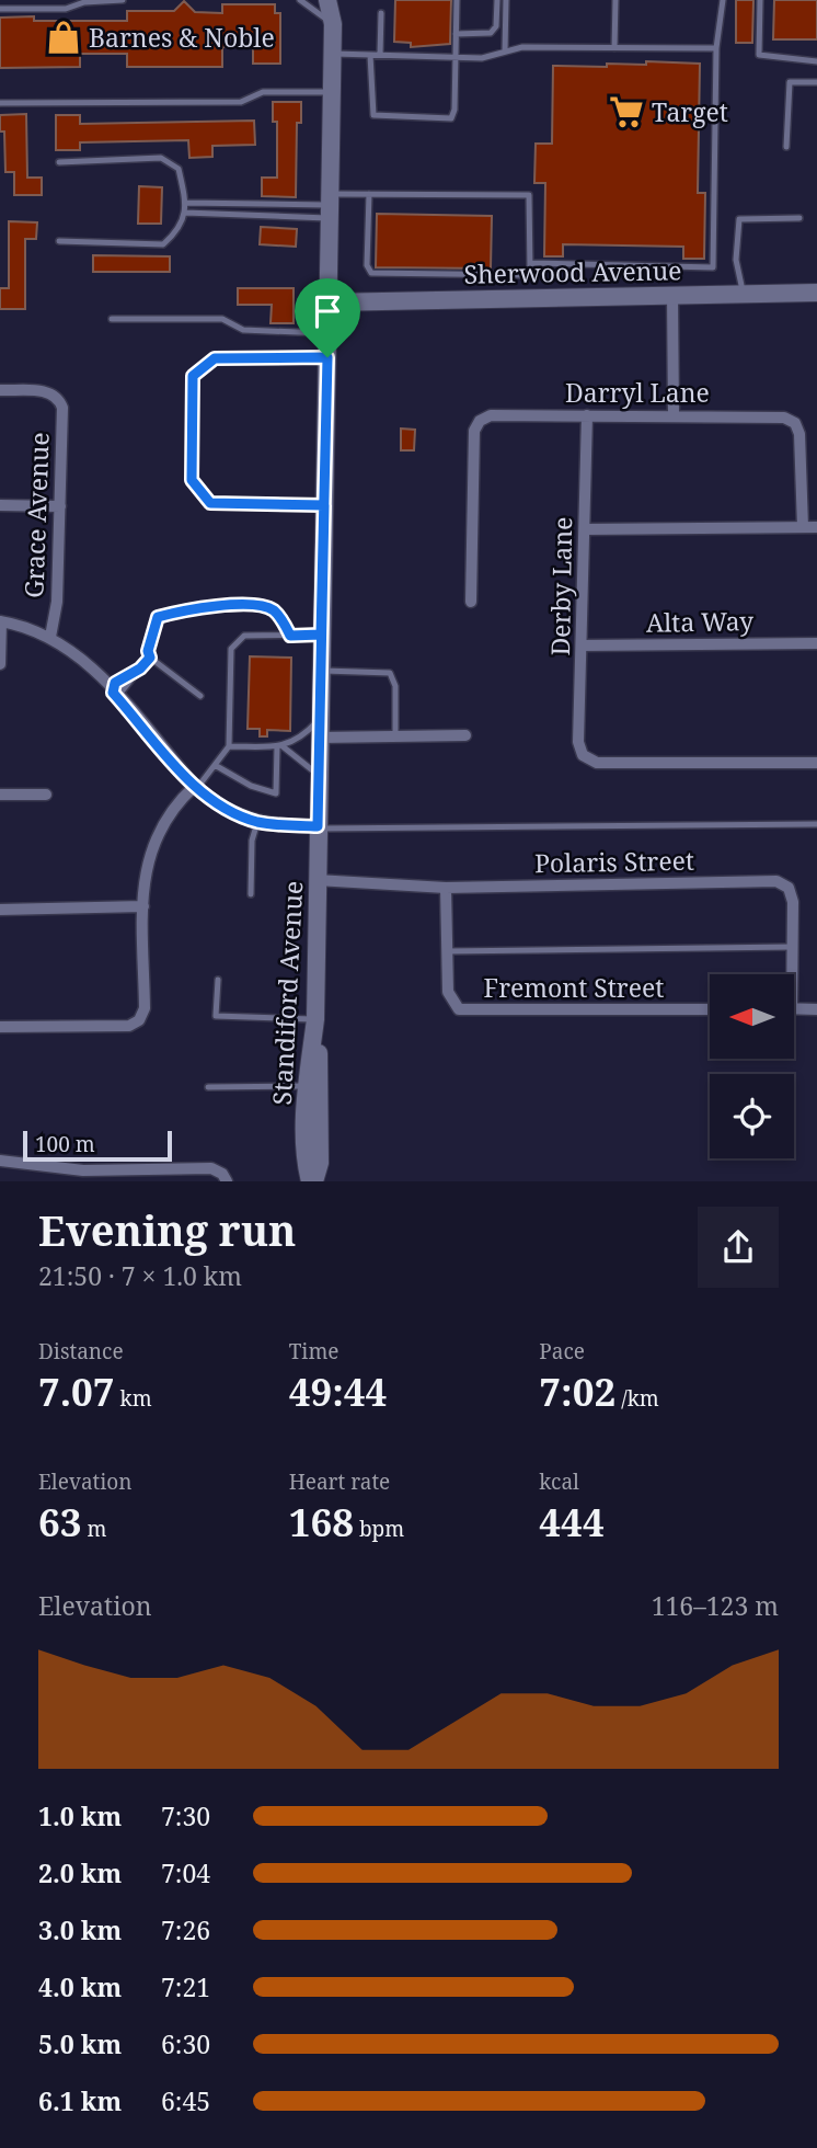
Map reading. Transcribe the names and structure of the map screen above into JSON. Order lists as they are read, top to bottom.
{
  "streets": {
    "main road": ["Sherwood Avenue", "Standiford Avenue"],
    "street": [
      "Darryl Lane",
      "Grace Avenue",
      "Derby Lane",
      "Alta Way",
      "Polaris Street",
      "Fremont Street"
    ]
  },
  "crossings": [
    ["Sherwood Avenue", "Standiford Avenue"],
    ["Darryl Lane", "Derby Lane"],
    ["Derby Lane", "Alta Way"],
    ["Polaris Street", "Fremont Street"],
    ["Polaris Street", "Standiford Avenue"]
  ],
  "places": {
    "shop": ["Barnes & Noble"],
    "supermarket": ["Target"]
  },
  "scale_bar": "100 m",
  "north": "left",
  "page": {
    "scale": "100 m",
    "heading": ["Evening run", "21:50 · 7 × 1.0 km"],
    "stats": [
      ["Distance", "7.07 km"],
      ["Time", "49:44"],
      ["Pace", "7:02 /km"],
      ["Elevation", "63 m"],
      ["Heart rate", "168 bpm"],
      ["kcal", "444"]
    ],
    "chart": ["Elevation", "116–123 m"],
    "list": [
      {
        "name": "1.0 km",
        "note": "7:30"
      },
      {
        "name": "2.0 km",
        "note": "7:04"
      },
      {
        "name": "3.0 km",
        "note": "7:26"
      },
      {
        "name": "4.0 km",
        "note": "7:21"
      },
      {
        "name": "5.0 km",
        "note": "6:30"
      },
      {
        "name": "6.1 km",
        "note": "6:45"
      }
    ]
  }
}
